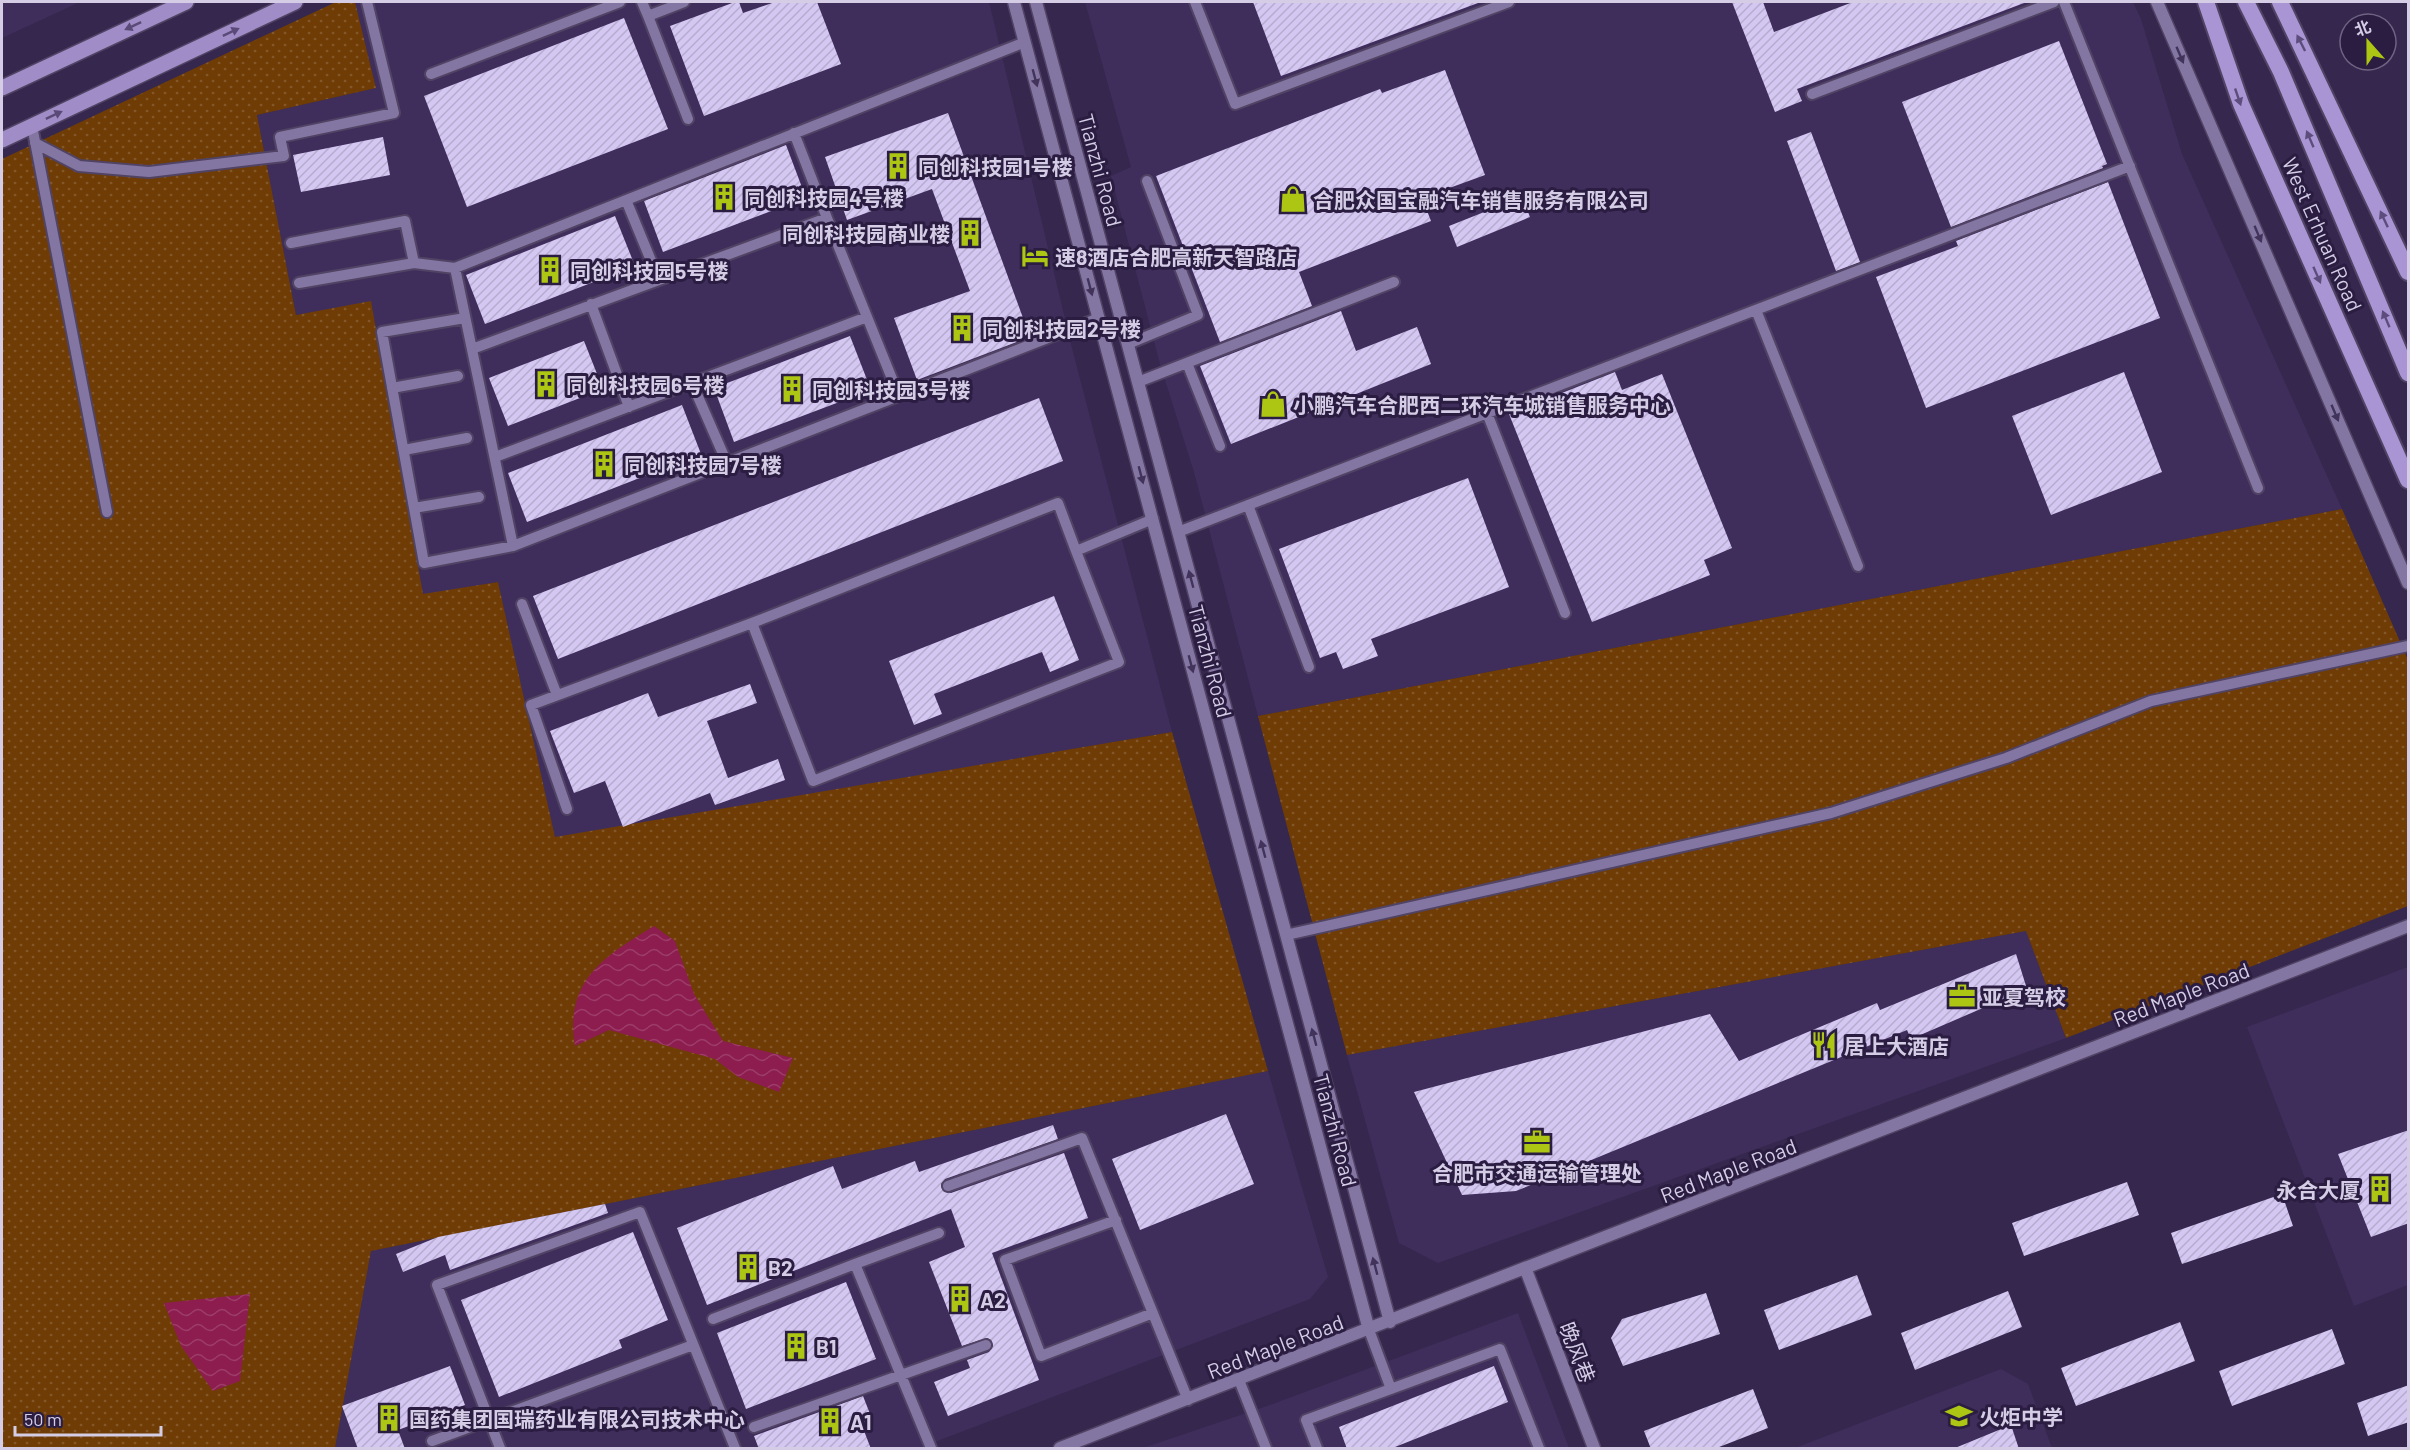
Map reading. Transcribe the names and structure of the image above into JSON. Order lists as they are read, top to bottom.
{
  "streets": {
    "highway": ["West Erhuan Road"],
    "street": ["Tianzhi Road", "Red Maple Road", "晚风巷"]
  },
  "crossings": [
    ["Tianzhi Road", "Red Maple Road"],
    ["Red Maple Road", "晚风巷"]
  ],
  "places": {
    "building": [
      "同创科技园1号楼",
      "同创科技园4号楼",
      "同创科技园商业楼",
      "同创科技园5号楼",
      "同创科技园2号楼",
      "同创科技园6号楼",
      "同创科技园3号楼",
      "同创科技园7号楼",
      "永合大厦",
      "B2",
      "A2",
      "B1",
      "国药集团国瑞药业有限公司技术中心",
      "A1"
    ],
    "shop": ["合肥众国宝融汽车销售服务有限公司", "小鹏汽车合肥西二环汽车城销售服务中心"],
    "hotel": ["速8酒店合肥高新天智路店"],
    "office": ["亚夏驾校", "合肥市交通运输管理处"],
    "restaurant": ["居上大酒店"],
    "school or university": ["火炬中学"]
  },
  "scale_bar": "50 m",
  "north": "top"
}
